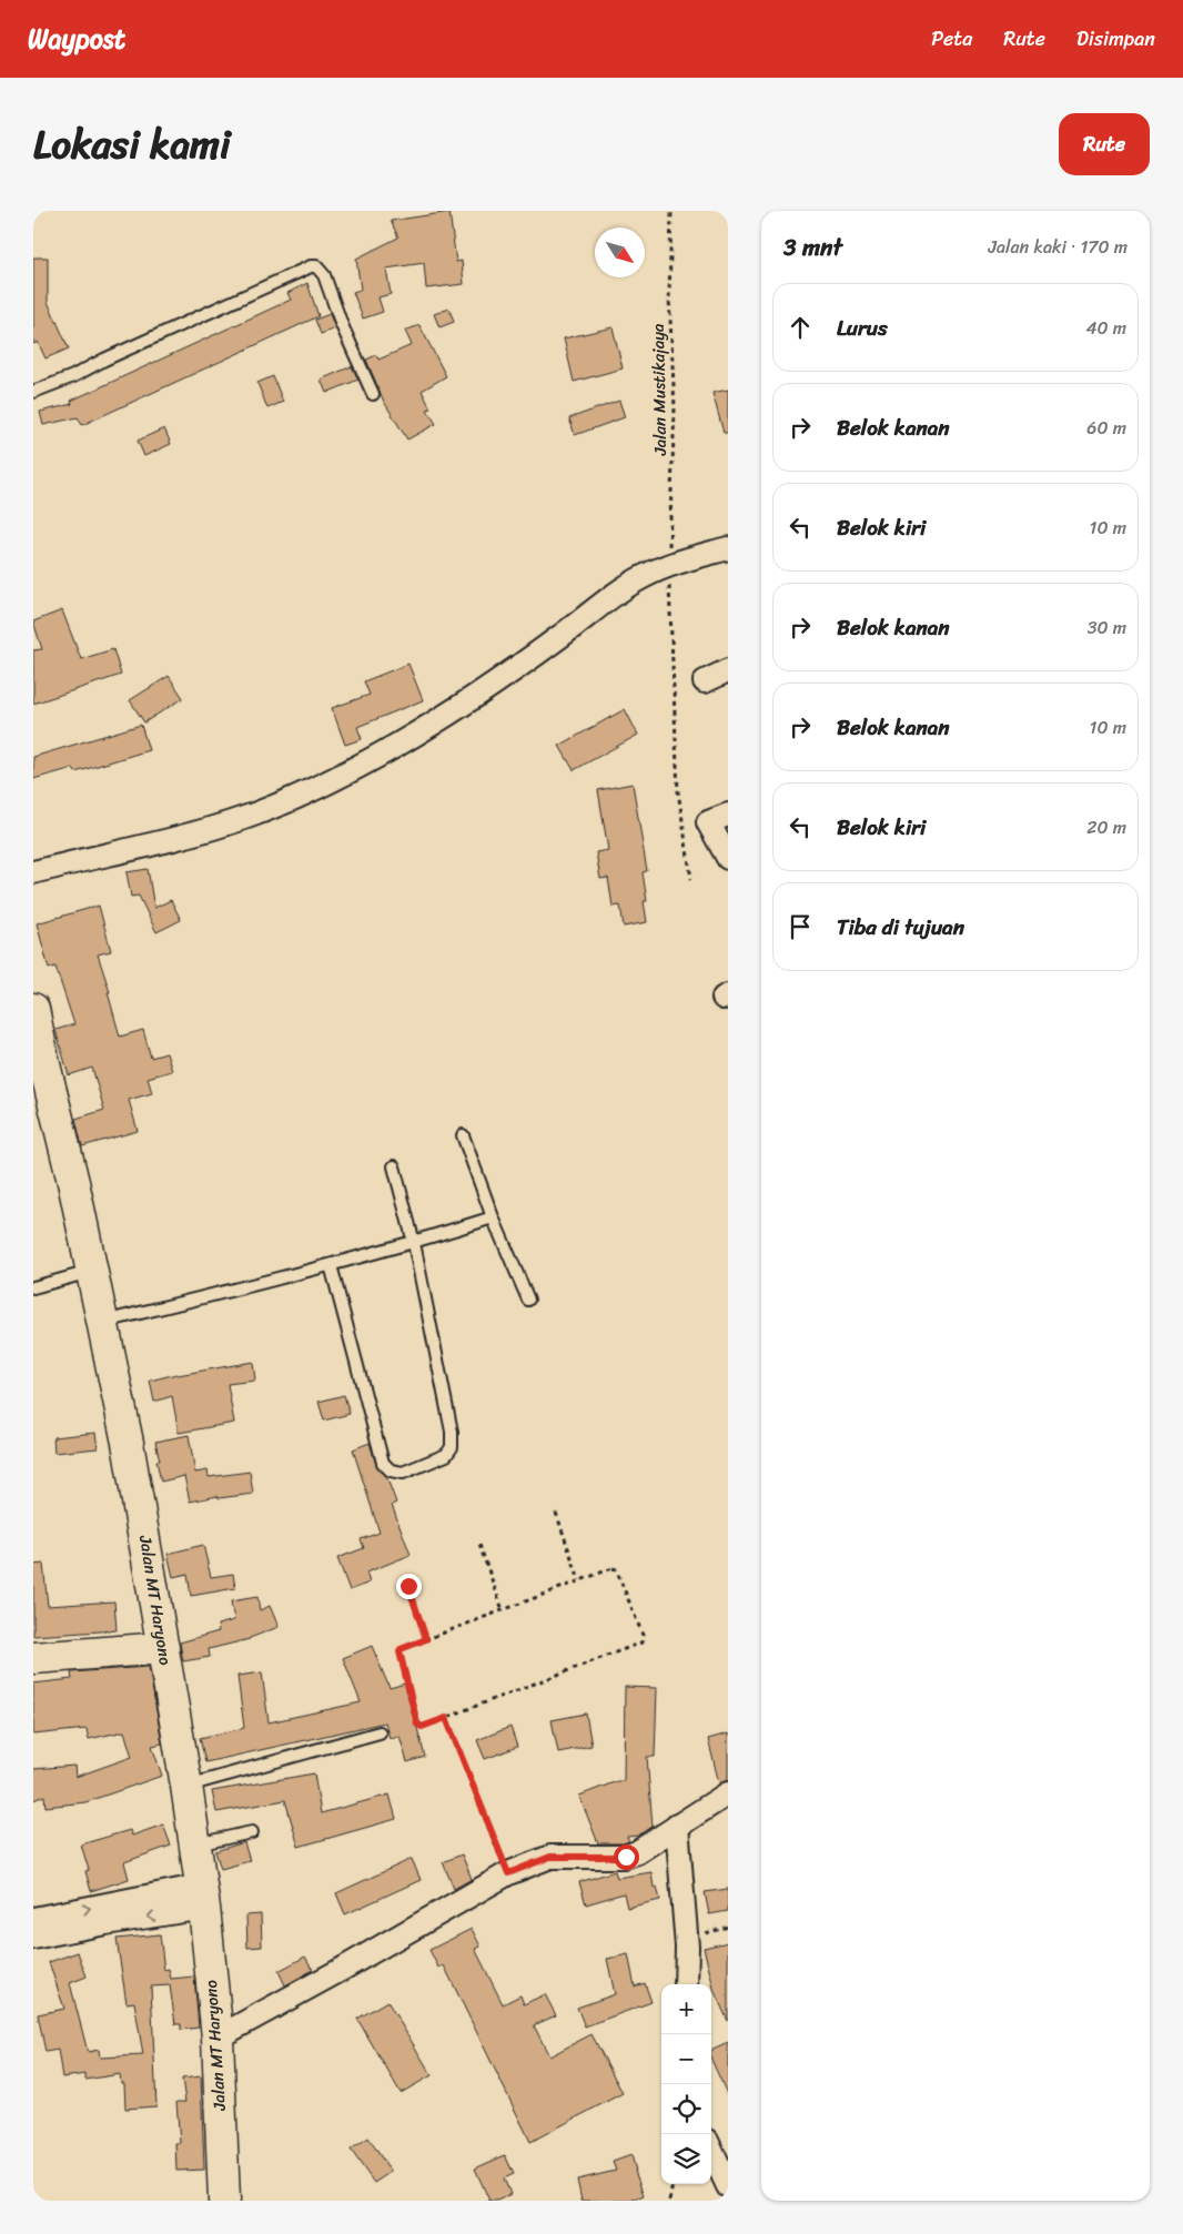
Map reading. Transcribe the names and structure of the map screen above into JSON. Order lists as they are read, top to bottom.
{
  "streets": {
    "main road": ["Jalan MT Haryono"],
    "path": ["Jalan Mustikajaya"]
  },
  "north": "bottom right",
  "page": {
    "header": "Waypost",
    "nav": ["Peta", "Rute", "Disimpan"],
    "title": "Lokasi kami",
    "buttons": "Rute",
    "heading": ["3 mnt", "Jalan kaki · 170 m"],
    "list": [
      ["Lurus", "40 m"],
      ["Belok kanan", "60 m"],
      ["Belok kiri", "10 m"],
      ["Belok kanan", "30 m"],
      ["Belok kanan", "10 m"],
      ["Belok kiri", "20 m"],
      "Tiba di tujuan"
    ],
    "map_buttons": ["+", "−"]
  }
}
